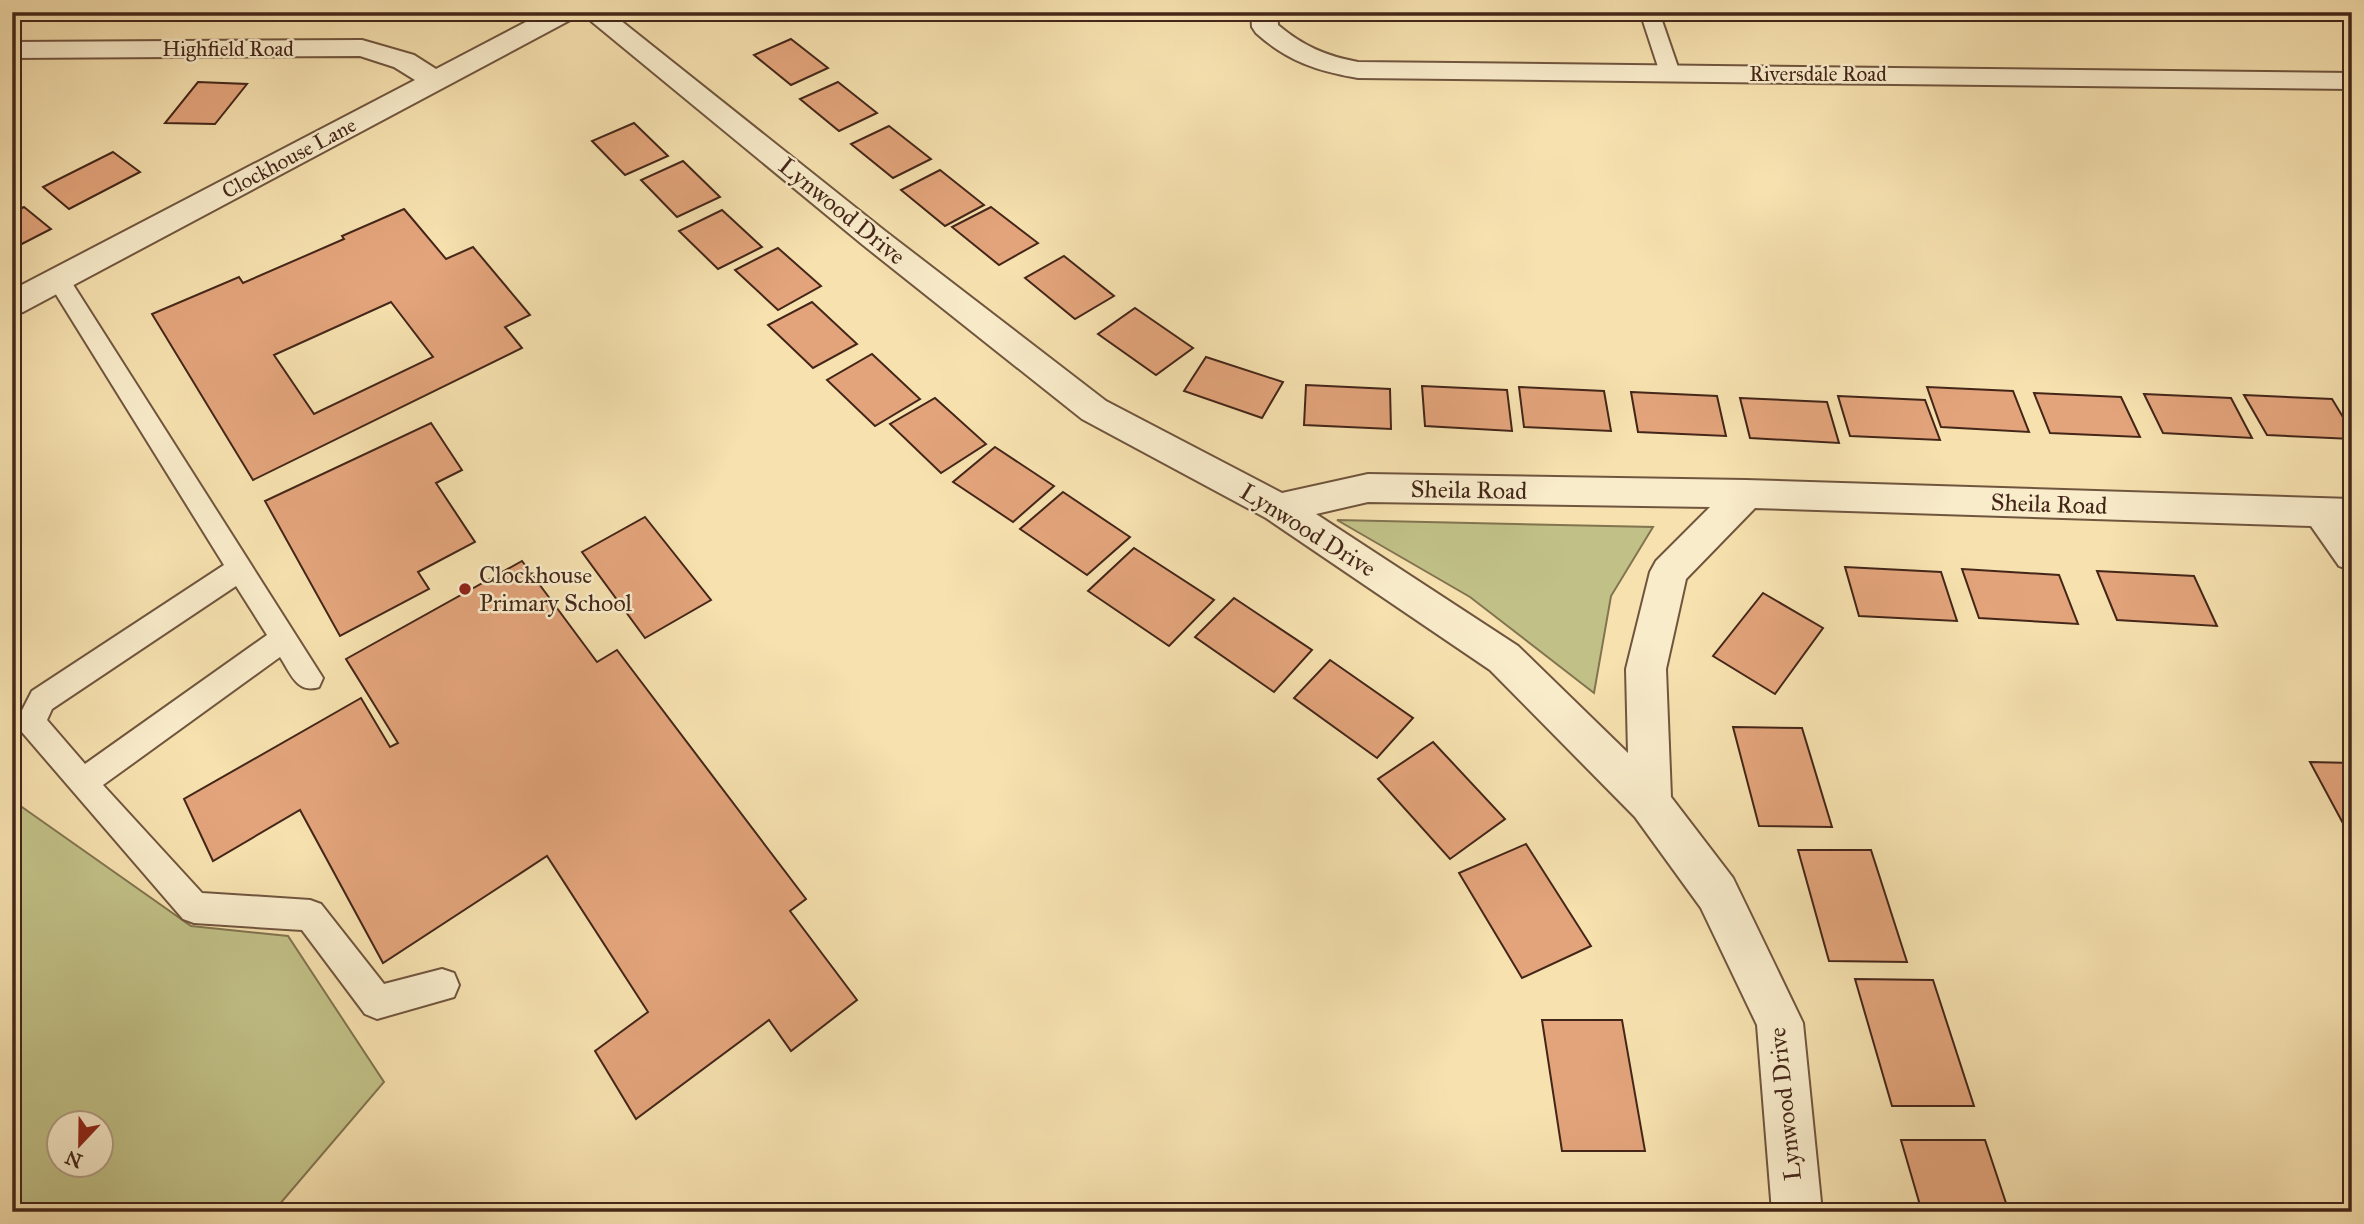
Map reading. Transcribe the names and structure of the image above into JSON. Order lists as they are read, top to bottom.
{
  "streets": {
    "street": [
      "Highfield Road",
      "Riversdale Road",
      "Clockhouse Lane",
      "Lynwood Drive",
      "Sheila Road"
    ]
  },
  "crossings": [
    ["Highfield Road", "Clockhouse Lane"],
    ["Lynwood Drive", "Sheila Road"]
  ],
  "places": ["Clockhouse Primary School"],
  "north": "bottom"
}
